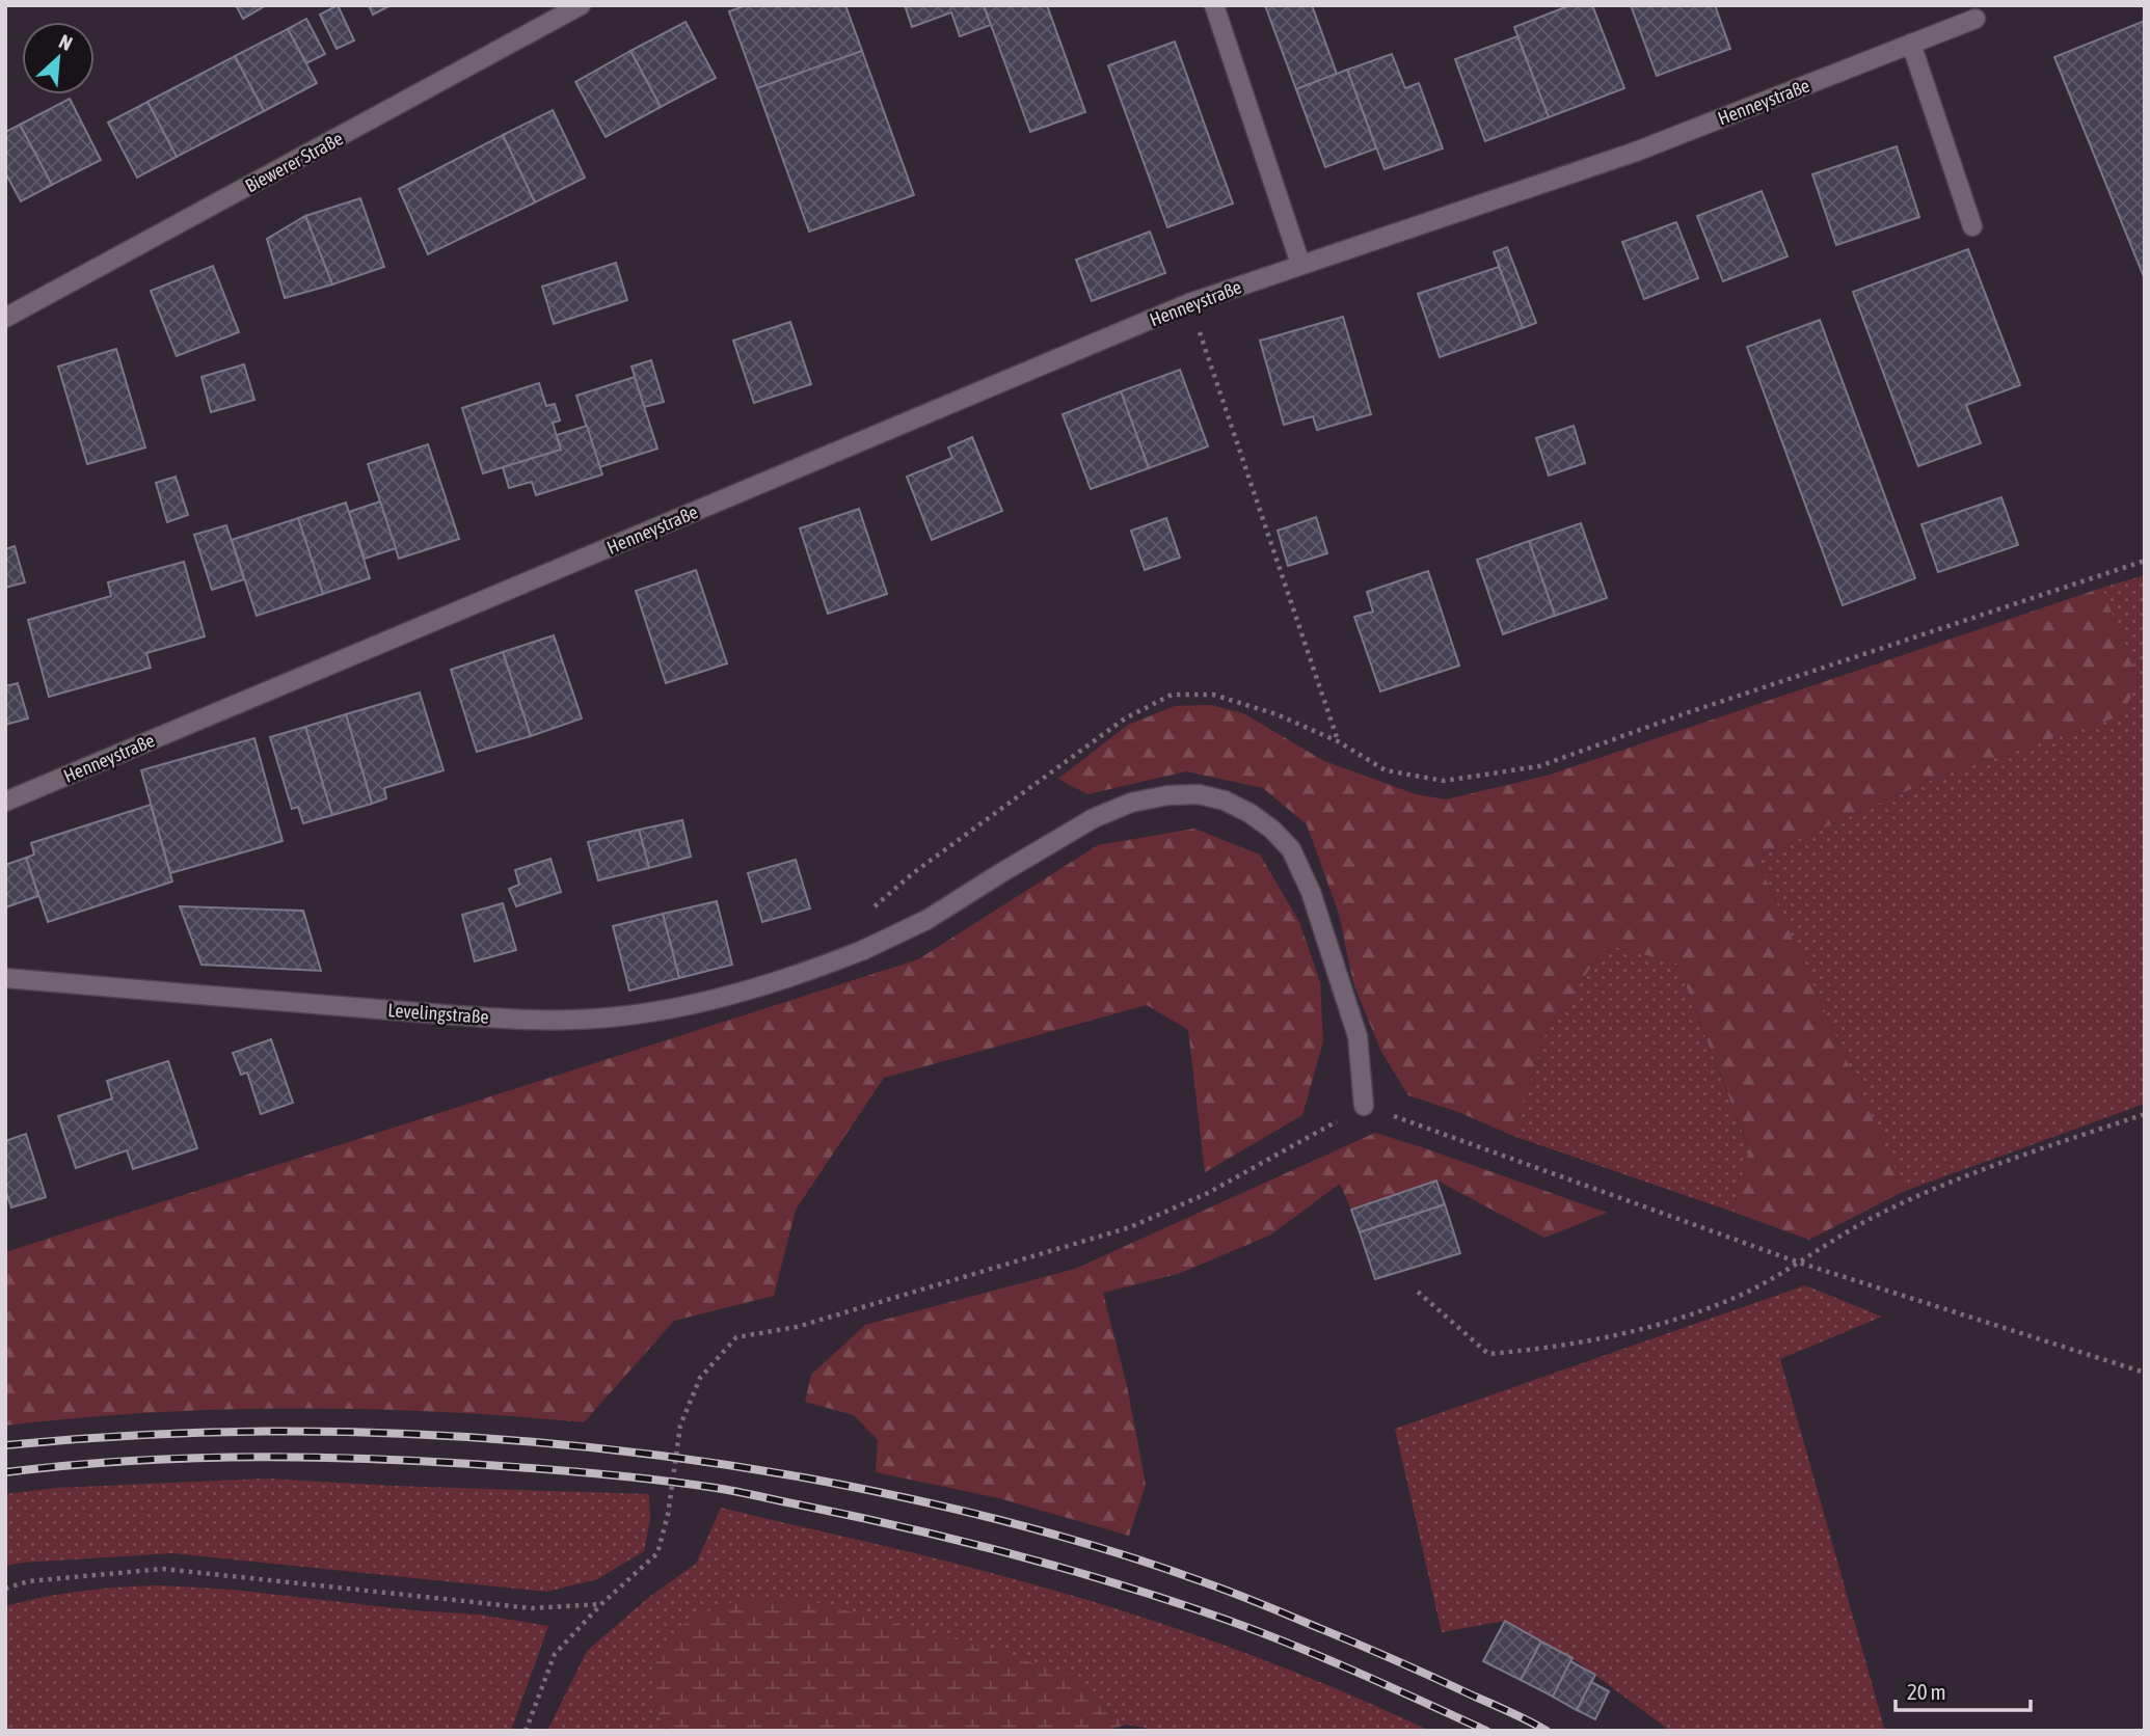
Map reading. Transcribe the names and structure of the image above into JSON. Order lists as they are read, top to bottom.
{
  "streets": {
    "street": ["Henneystraße", "Biewerer Straße", "Levelingstraße"]
  },
  "scale_bar": "20 m",
  "north": "top right"
}
